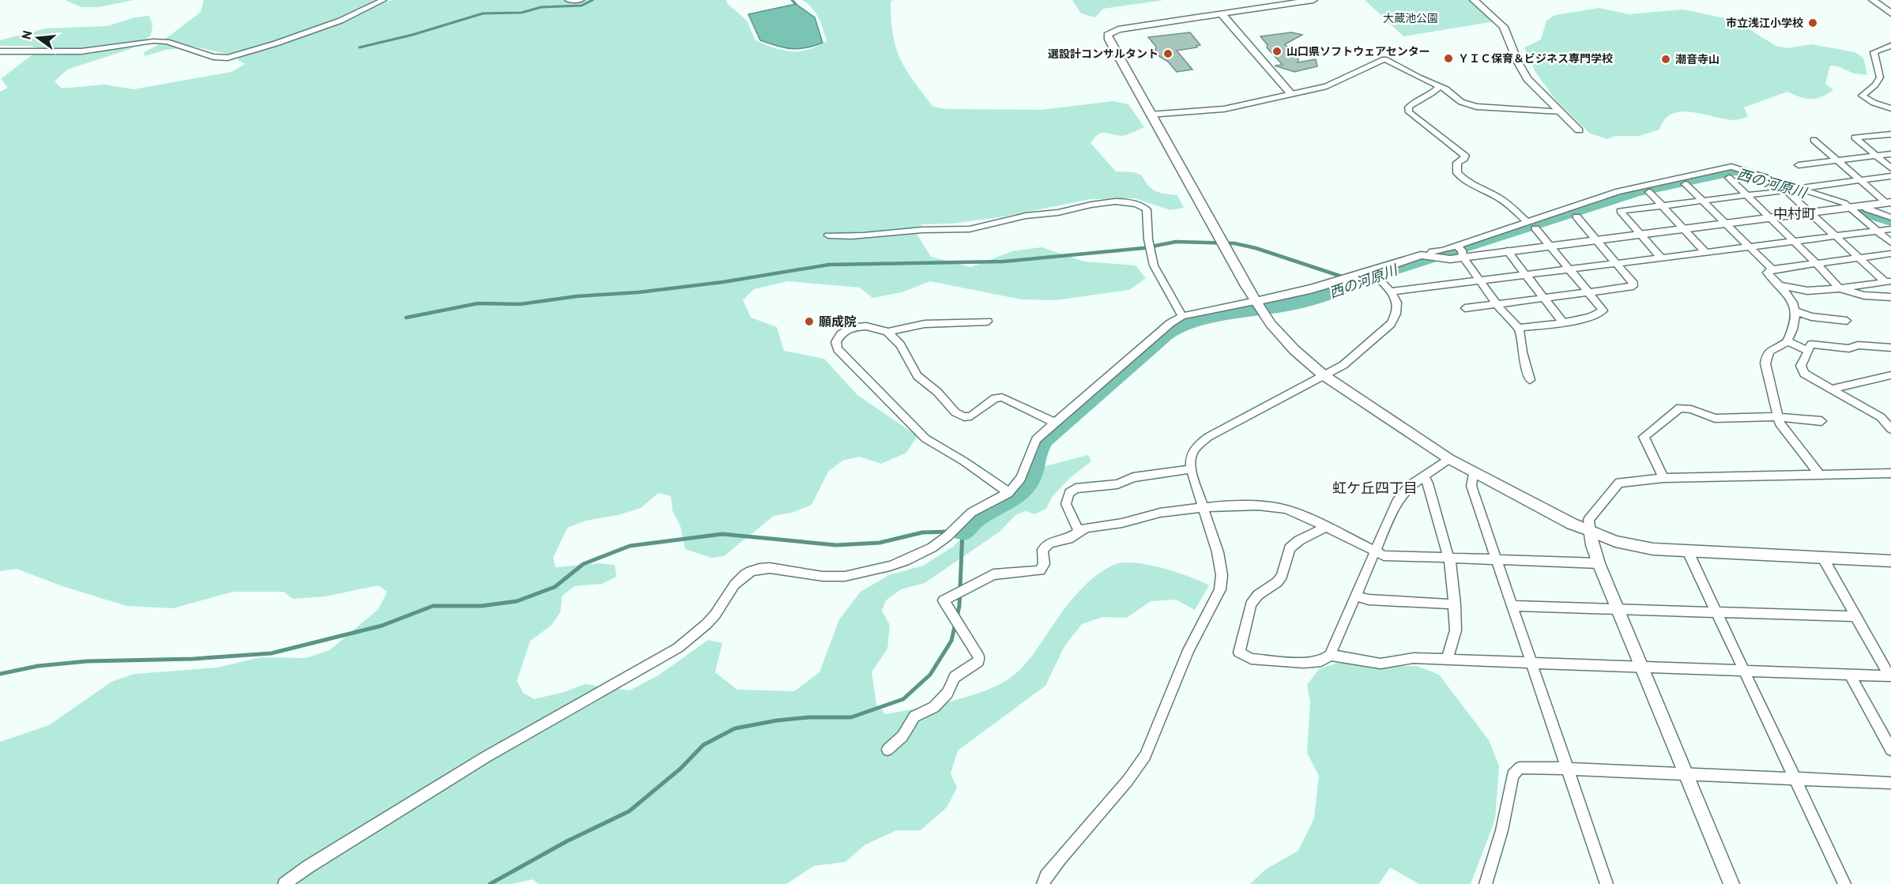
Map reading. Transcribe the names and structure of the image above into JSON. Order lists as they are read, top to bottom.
{
  "districts": ["中村町", "虹ケ丘四丁目"],
  "water": ["西の河原川"],
  "parks": ["大蔵池公園"],
  "places": [
    "市立浅江小学校",
    "山口県ソフトウェアセンター",
    "選設計コンサルタント",
    "ＹＩＣ保育＆ビジネス専門学校",
    "潮音寺山",
    "願成院"
  ],
  "north": "left"
}
